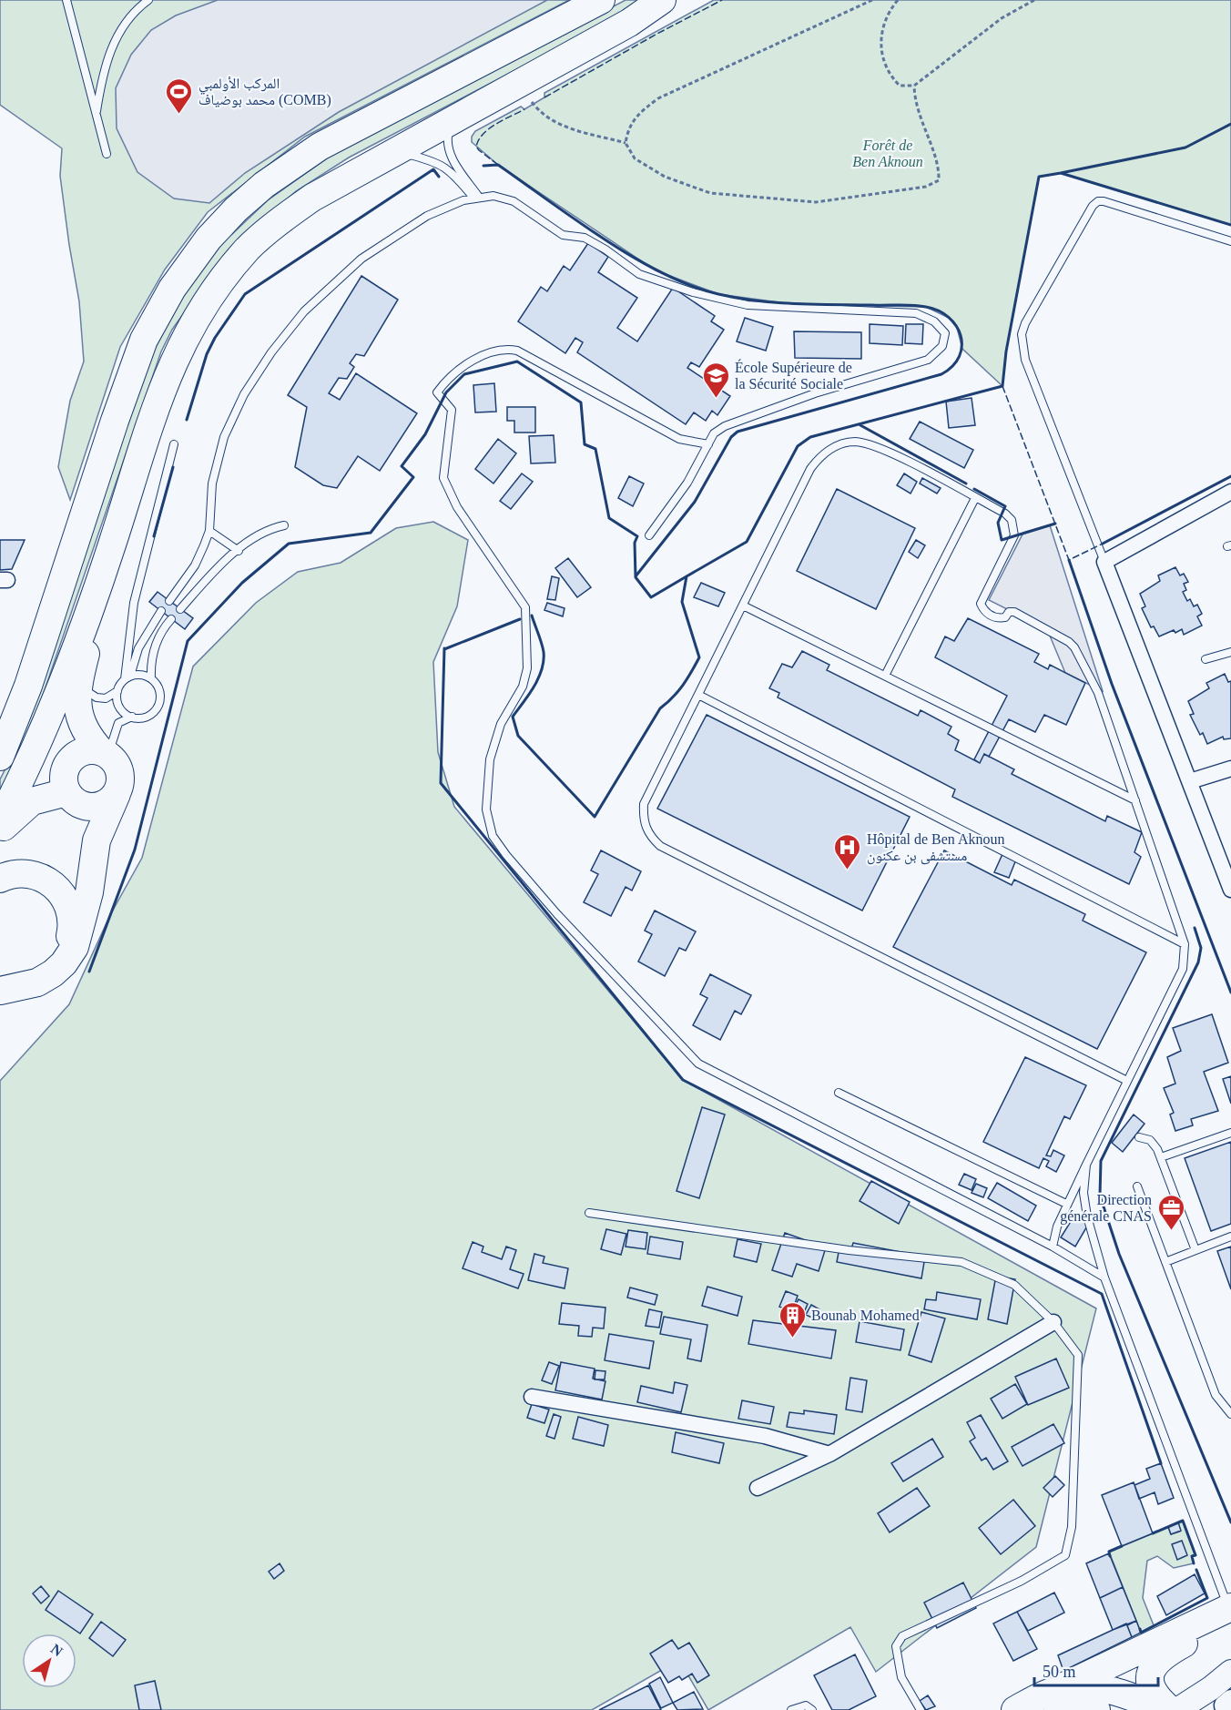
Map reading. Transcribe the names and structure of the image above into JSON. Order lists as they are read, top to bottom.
{
  "parks": ["Forêt de Ben Aknoun"],
  "places": {
    "sports": ["المركب الأولمبي محمد بوضياف (COMB)"],
    "school or university": ["École Supérieure de la Sécurité Sociale"],
    "hospital": ["Hôpital de Ben Aknoun مستشفى بن عكنون"],
    "office": ["Direction générale CNAS"],
    "building": ["Bounab Mohamed"]
  },
  "scale_bar": "50 m",
  "north": "top right"
}
